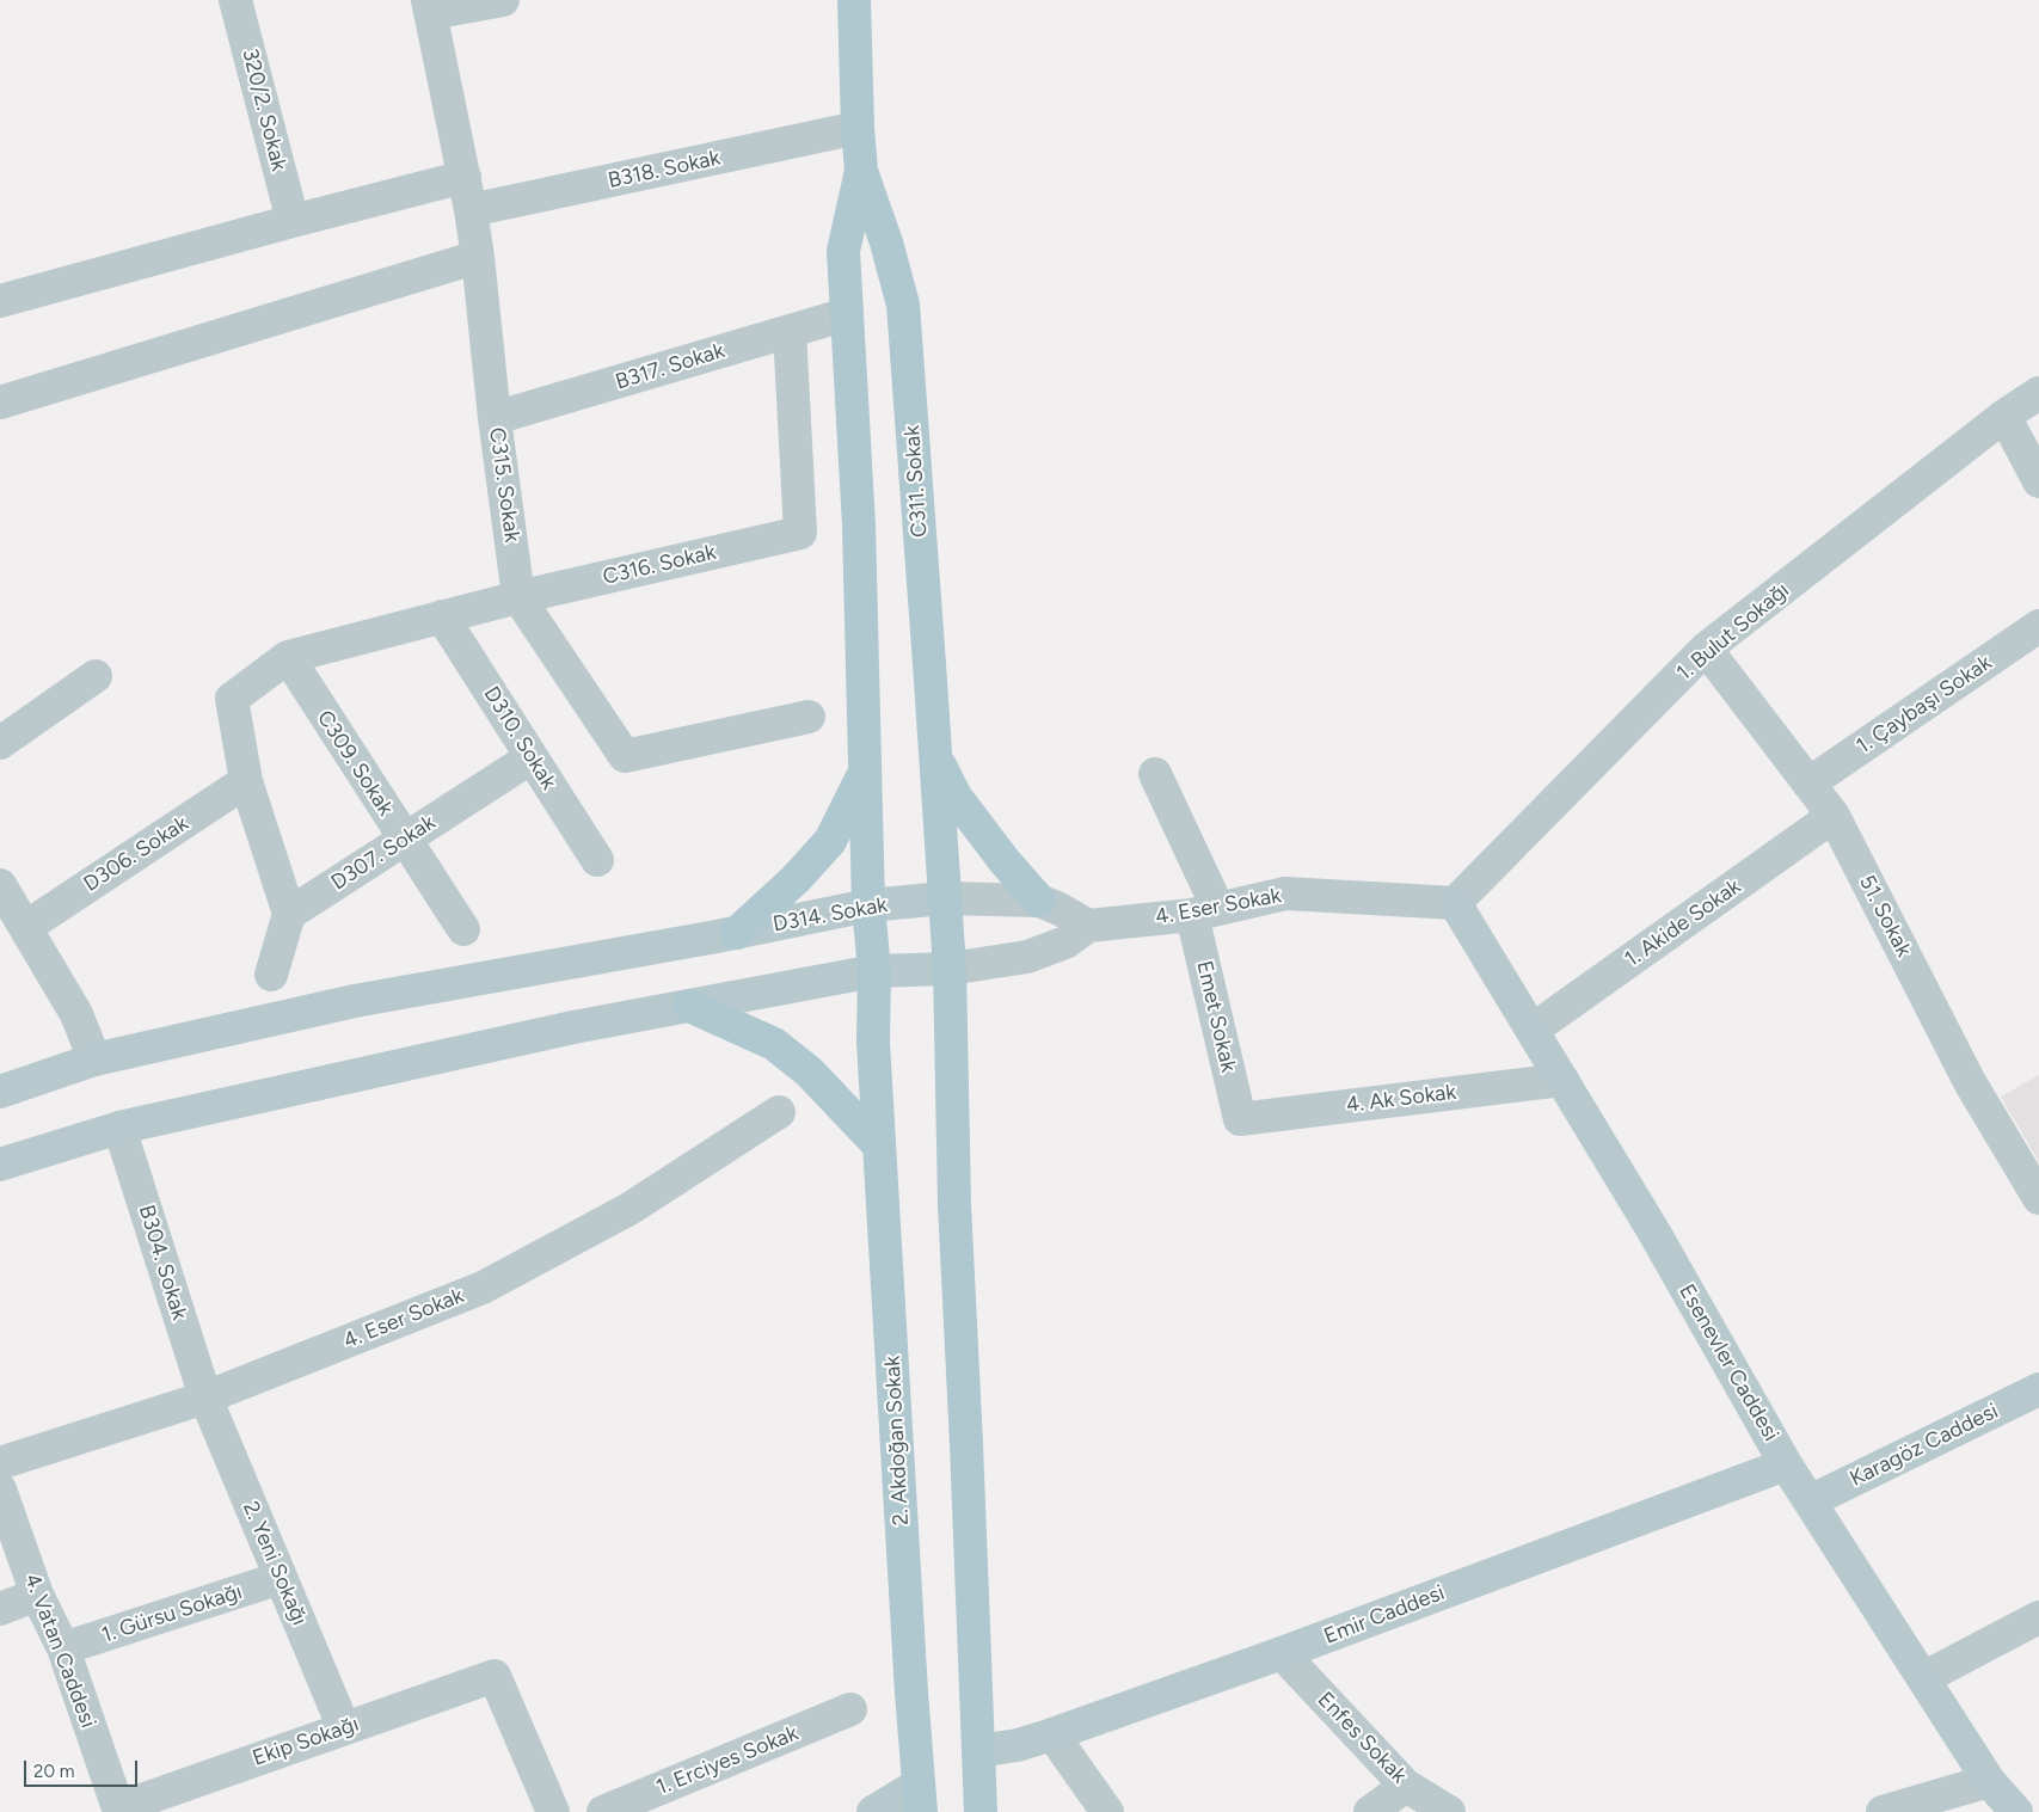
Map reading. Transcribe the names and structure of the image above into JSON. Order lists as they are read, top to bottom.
{
  "streets": {
    "main road": [
      "C311. Sokak",
      "D314. Sokak",
      "Esenevler Caddesi",
      "2. Akdoğan Sokak",
      "Karagöz Caddesi",
      "Emir Caddesi"
    ],
    "street": [
      "320/2. Sokak",
      "B318. Sokak",
      "B317. Sokak",
      "C315. Sokak",
      "C316. Sokak",
      "1. Bulut Sokağı",
      "1. Çaybaşı Sokak",
      "D310. Sokak",
      "C309. Sokak",
      "D307. Sokak",
      "D306. Sokak",
      "4. Eser Sokak",
      "51. Sokak",
      "1. Akide Sokak",
      "Emet Sokak",
      "4. Ak Sokak",
      "B304. Sokak",
      "2. Yeni Sokağı",
      "1. Gürsu Sokağı",
      "4. Vatan Caddesi",
      "Enfes Sokak",
      "Ekip Sokağı",
      "1. Erciyes Sokak"
    ]
  },
  "crossings": [
    ["B318. Sokak", "C311. Sokak"],
    ["B318. Sokak", "C315. Sokak"],
    ["B317. Sokak", "C315. Sokak"],
    ["B317. Sokak", "C316. Sokak"],
    ["B317. Sokak", "2. Akdoğan Sokak"],
    ["C311. Sokak", "4. Eser Sokak"],
    ["C311. Sokak", "D314. Sokak"],
    ["C311. Sokak", "2. Akdoğan Sokak"],
    ["C311. Sokak", "Emir Caddesi"],
    ["C315. Sokak", "C316. Sokak"],
    ["C316. Sokak", "D310. Sokak"],
    ["C316. Sokak", "C309. Sokak"],
    ["1. Bulut Sokağı", "4. Eser Sokak"],
    ["1. Bulut Sokağı", "51. Sokak"],
    ["1. Bulut Sokağı", "Esenevler Caddesi"],
    ["1. Çaybaşı Sokak", "51. Sokak"],
    ["D310. Sokak", "D307. Sokak"],
    ["C309. Sokak", "D307. Sokak"],
    ["4. Eser Sokak", "Emet Sokak"],
    ["4. Eser Sokak", "B304. Sokak"],
    ["4. Eser Sokak", "Esenevler Caddesi"],
    ["4. Eser Sokak", "2. Yeni Sokağı"],
    ["D314. Sokak", "2. Akdoğan Sokak"],
    ["51. Sokak", "1. Akide Sokak"],
    ["1. Akide Sokak", "Esenevler Caddesi"],
    ["Emet Sokak", "4. Ak Sokak"],
    ["4. Ak Sokak", "Esenevler Caddesi"],
    ["B304. Sokak", "2. Yeni Sokağı"],
    ["Esenevler Caddesi", "Karagöz Caddesi"],
    ["Esenevler Caddesi", "Emir Caddesi"],
    ["2. Yeni Sokağı", "1. Gürsu Sokağı"],
    ["2. Yeni Sokağı", "Ekip Sokağı"],
    ["1. Gürsu Sokağı", "4. Vatan Caddesi"],
    ["Emir Caddesi", "Enfes Sokak"],
    ["4. Vatan Caddesi", "Ekip Sokağı"]
  ],
  "scale_bar": "20 m"
}
